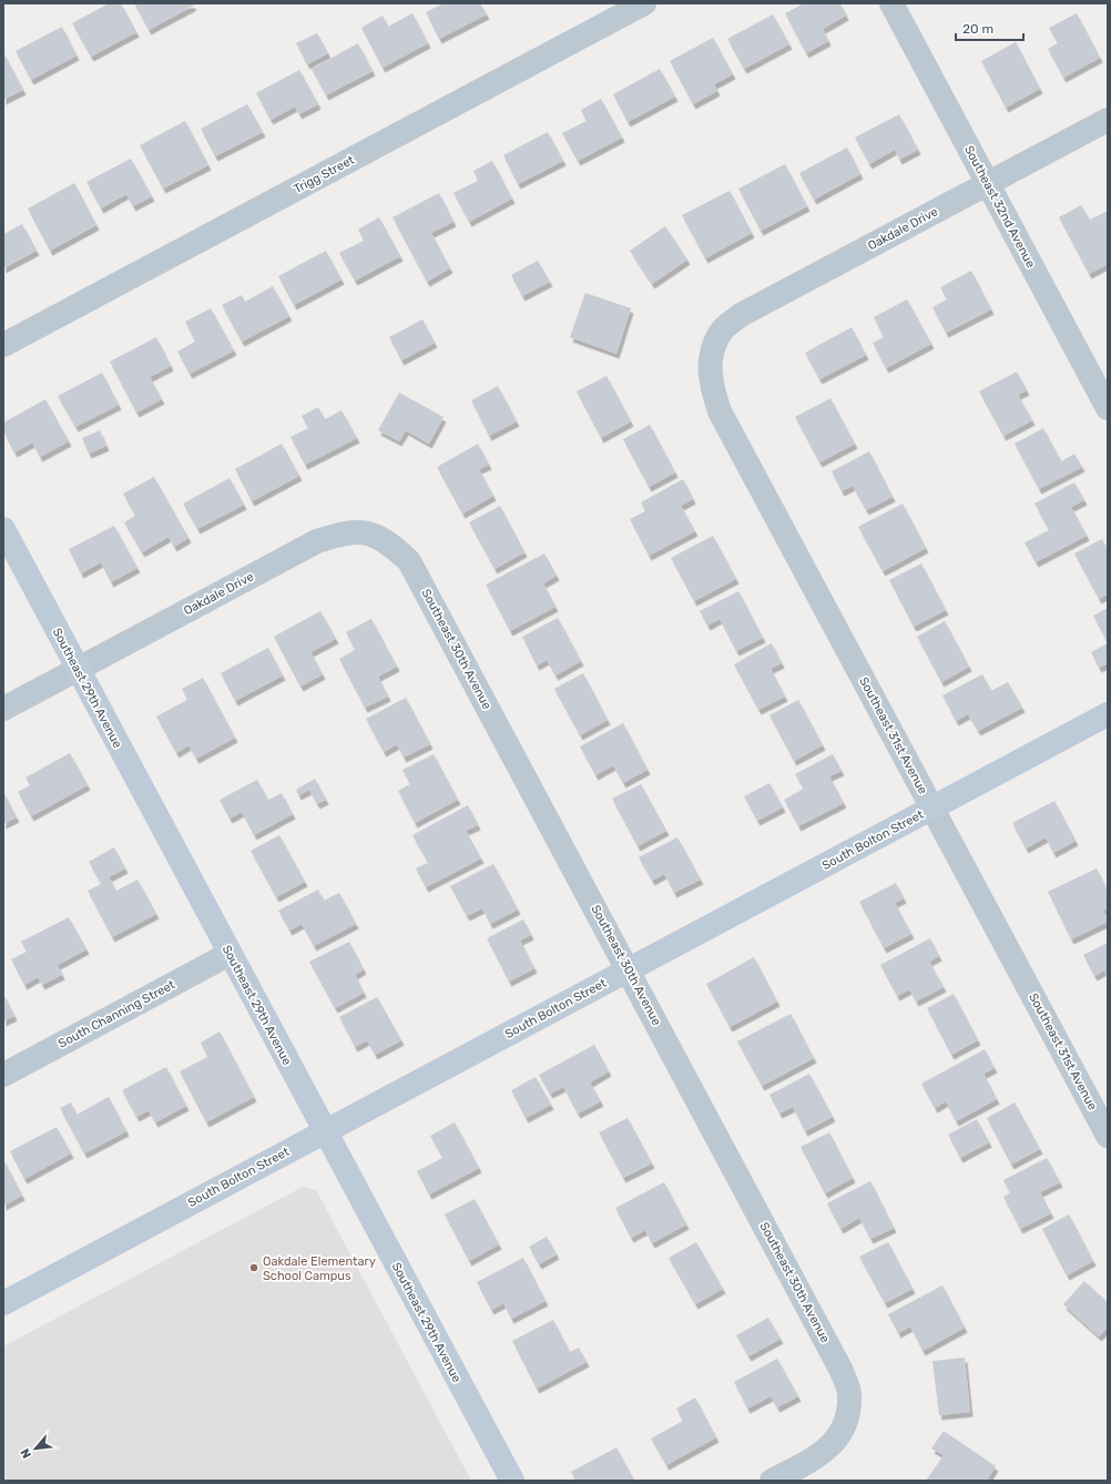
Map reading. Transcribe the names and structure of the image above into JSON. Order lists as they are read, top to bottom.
{
  "streets": {
    "street": [
      "Trigg Street",
      "Southeast 32nd Avenue",
      "Oakdale Drive",
      "Southeast 30th Avenue",
      "Southeast 29th Avenue",
      "Southeast 31st Avenue",
      "South Bolton Street",
      "South Channing Street"
    ]
  },
  "crossings": [
    ["Southeast 32nd Avenue", "Oakdale Drive"],
    ["Oakdale Drive", "Southeast 30th Avenue"],
    ["Oakdale Drive", "Southeast 29th Avenue"],
    ["Oakdale Drive", "Southeast 31st Avenue"],
    ["Southeast 30th Avenue", "South Bolton Street"],
    ["Southeast 29th Avenue", "South Bolton Street"],
    ["Southeast 29th Avenue", "South Channing Street"],
    ["Southeast 31st Avenue", "South Bolton Street"]
  ],
  "places": ["Oakdale Elementary School Campus"],
  "scale_bar": "20 m",
  "north": "bottom left"
}
